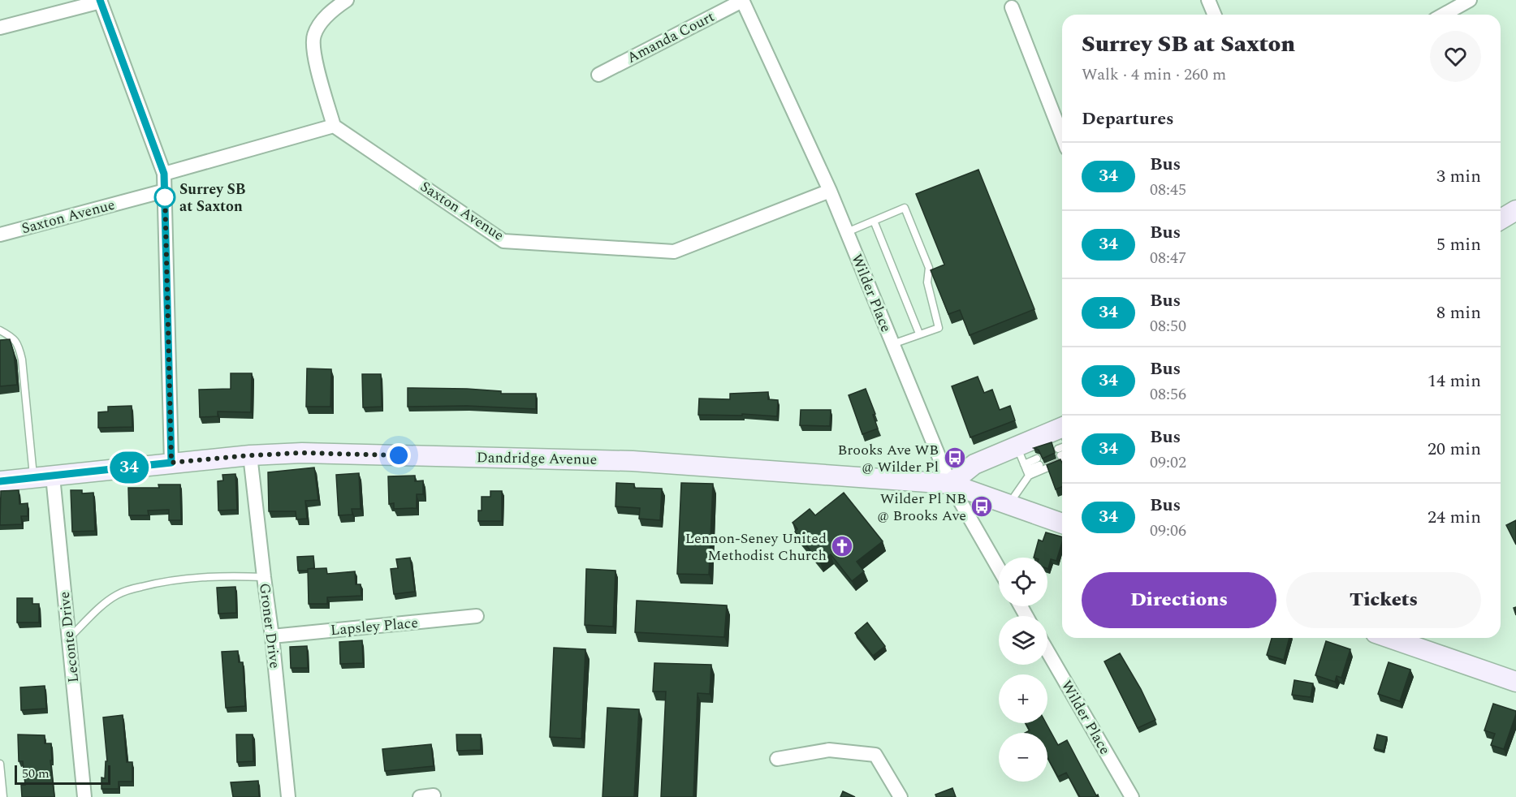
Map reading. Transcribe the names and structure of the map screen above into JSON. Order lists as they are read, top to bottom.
{
  "streets": {
    "street": [
      "Amanda Court",
      "Saxton Avenue",
      "Wilder Place",
      "Dandridge Avenue",
      "Groner Drive",
      "Lapsley Place",
      "Leconte Drive"
    ]
  },
  "crossings": [
    ["Amanda Court", "Wilder Place"],
    ["Saxton Avenue", "Wilder Place"],
    ["Wilder Place", "Dandridge Avenue"],
    ["Dandridge Avenue", "Groner Drive"],
    ["Dandridge Avenue", "Leconte Drive"],
    ["Groner Drive", "Lapsley Place"]
  ],
  "places": {
    "other": ["Surrey SB at Saxton"],
    "bus stop": ["Brooks Ave WB @ Wilder Pl", "Wilder Pl NB @ Brooks Ave"],
    "church": ["Lennon-Seney United Methodist Church"]
  },
  "lines": ["bus line 34"],
  "scale_bar": "50 m",
  "page": {
    "on_map": "34",
    "heading": [
      ["Surrey SB at Saxton", "Walk · 4 min · 260 m"],
      "Departures"
    ],
    "list": [
      {
        "mark": "34",
        "name": "Bus",
        "note": "08:45",
        "value": "3 min"
      },
      {
        "mark": "34",
        "name": "Bus",
        "note": "08:47",
        "value": "5 min"
      },
      {
        "mark": "34",
        "name": "Bus",
        "note": "08:50",
        "value": "8 min"
      },
      {
        "mark": "34",
        "name": "Bus",
        "note": "08:56",
        "value": "14 min"
      },
      {
        "mark": "34",
        "name": "Bus",
        "note": "09:02",
        "value": "20 min"
      },
      {
        "mark": "34",
        "name": "Bus",
        "note": "09:06",
        "value": "24 min"
      }
    ],
    "map_buttons": ["+", "−"],
    "buttons": ["Directions", "Tickets"],
    "scale": "50 m"
  }
}
